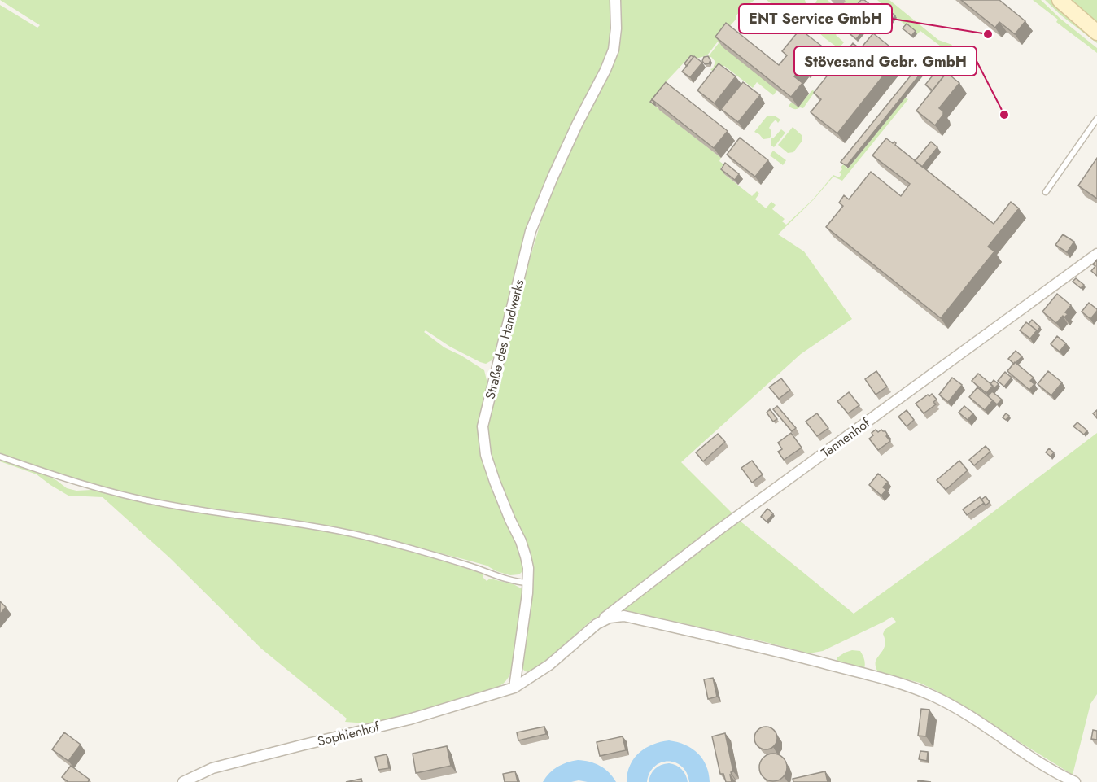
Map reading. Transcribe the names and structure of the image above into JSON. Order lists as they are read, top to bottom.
{
  "streets": {
    "street": ["Straße des Handwerks", "Tannenhof", "Sophienhof"]
  },
  "crossings": [
    ["Straße des Handwerks", "Tannenhof"],
    ["Straße des Handwerks", "Sophienhof"],
    ["Tannenhof", "Sophienhof"]
  ],
  "places": ["ENT Service GmbH", "Stövesand Gebr. GmbH"]
}
